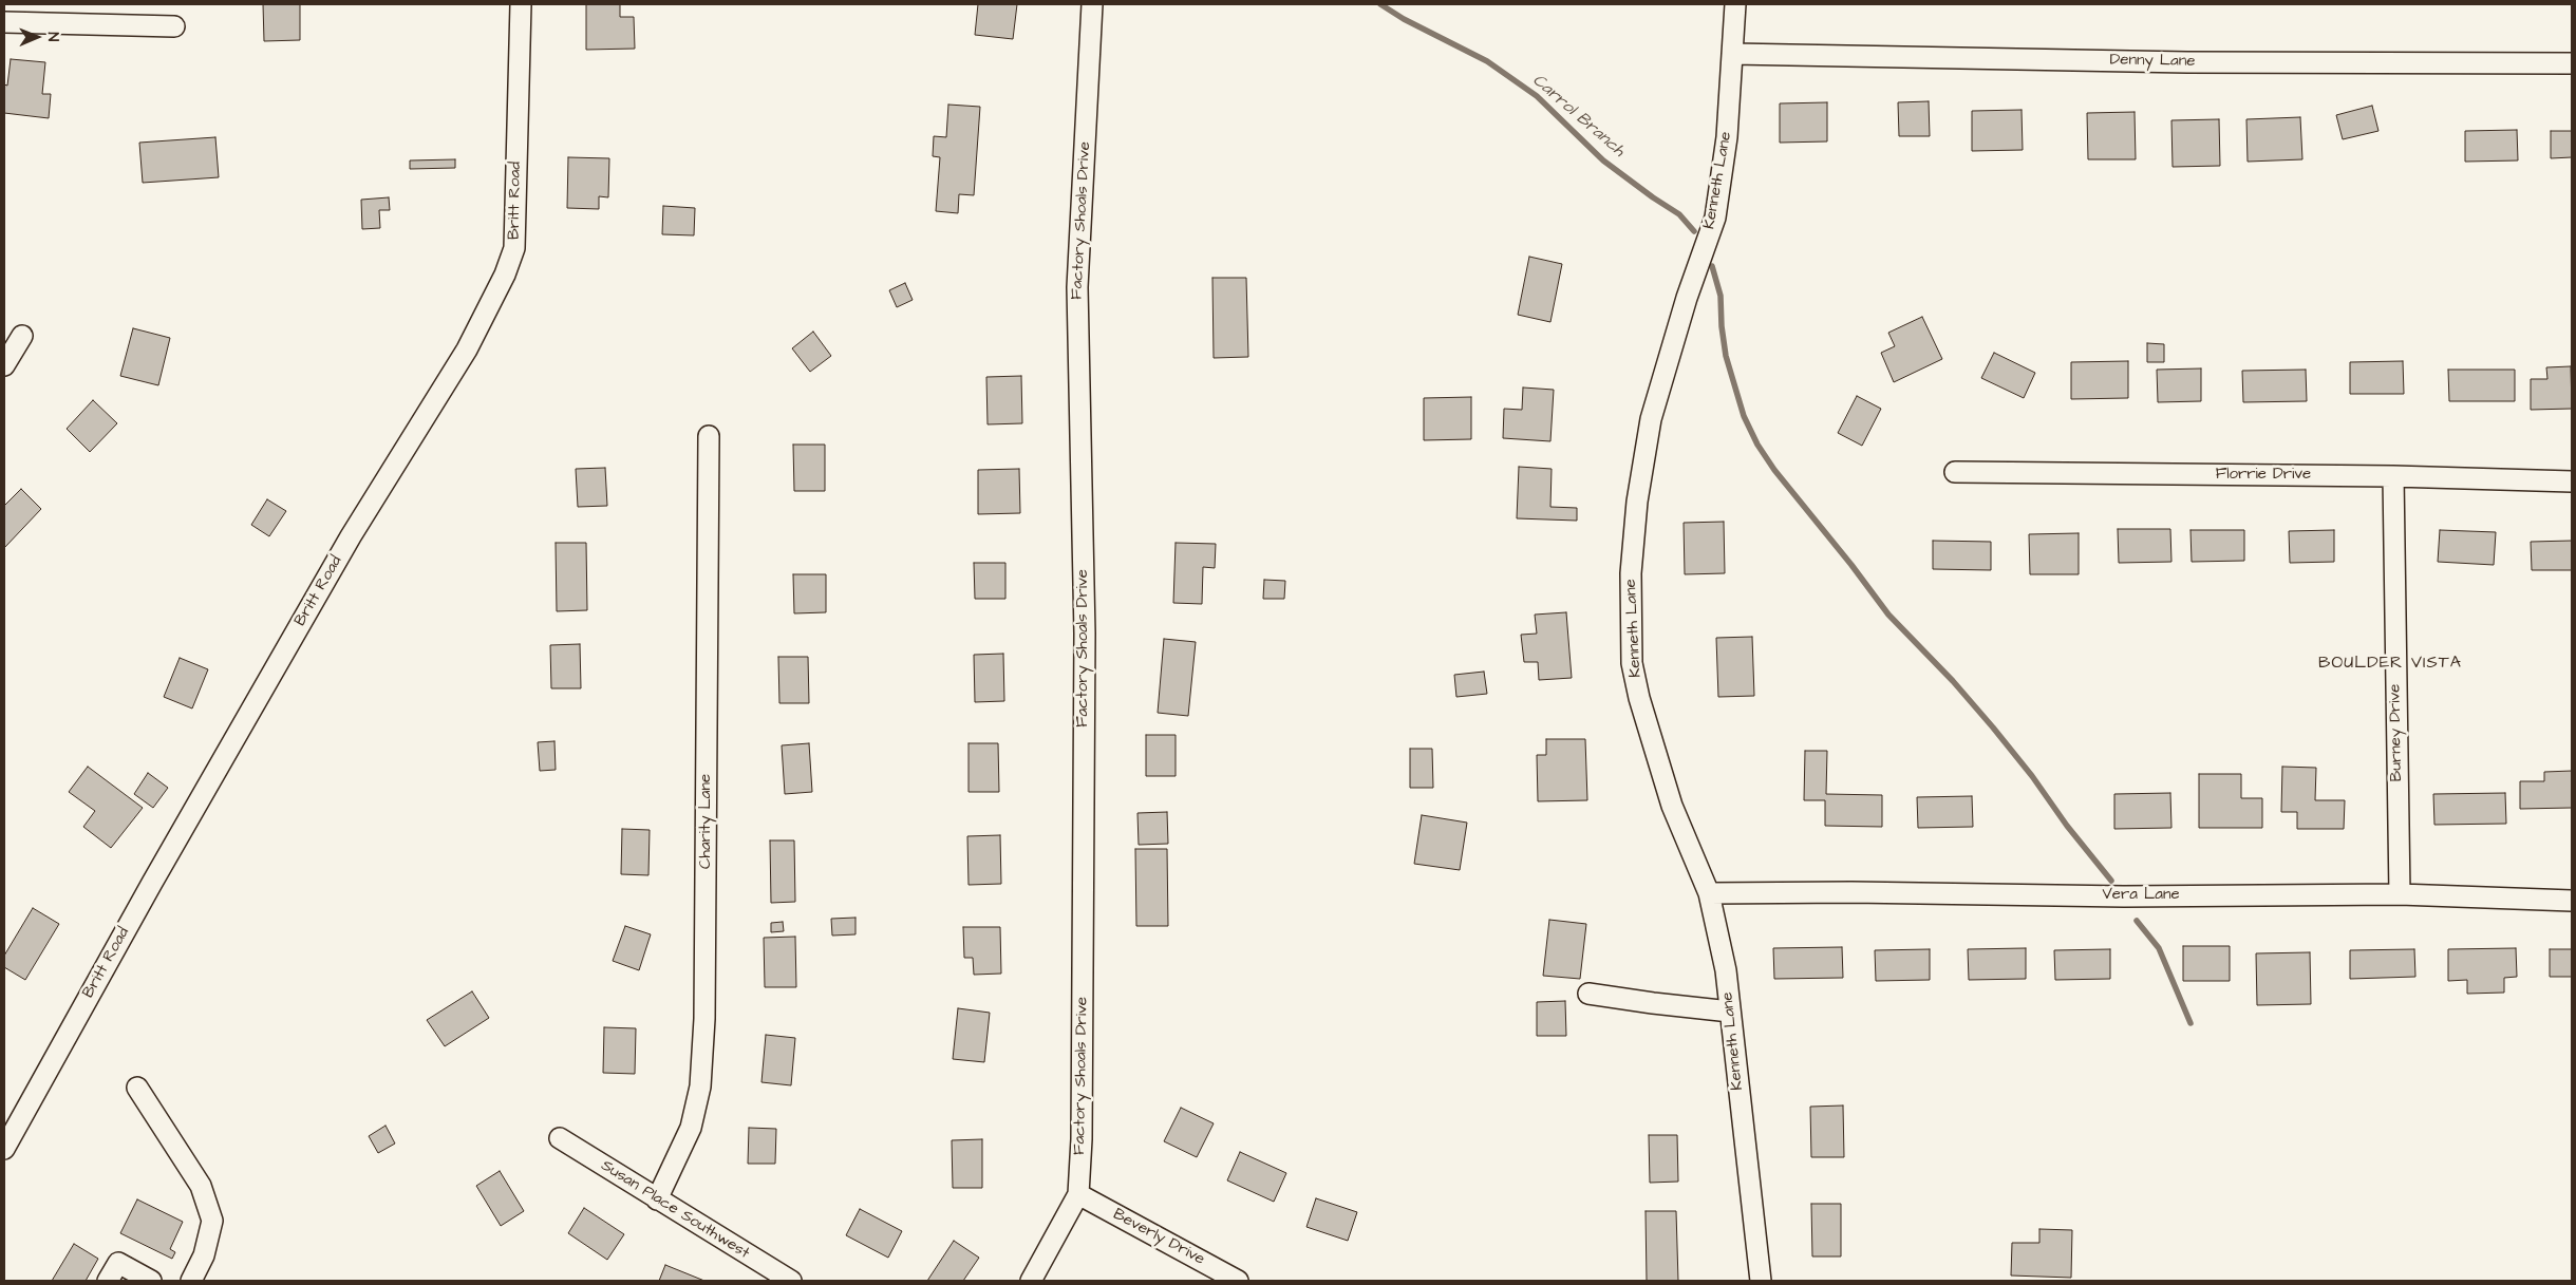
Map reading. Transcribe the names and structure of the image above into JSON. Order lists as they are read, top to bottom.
{
  "streets": {
    "street": [
      "Denny Lane",
      "Kenneth Lane",
      "Britt Road",
      "Factory Shoals Drive",
      "Florrie Drive",
      "Burney Drive",
      "Charity Lane",
      "Vera Lane",
      "Susan Place Southwest",
      "Beverly Drive"
    ]
  },
  "crossings": [
    ["Denny Lane", "Kenneth Lane"],
    ["Kenneth Lane", "Vera Lane"],
    ["Factory Shoals Drive", "Beverly Drive"],
    ["Florrie Drive", "Burney Drive"],
    ["Burney Drive", "Vera Lane"],
    ["Charity Lane", "Susan Place Southwest"]
  ],
  "districts": ["BOULDER VISTA"],
  "water": ["Carrol Branch"],
  "north": "right"
}
